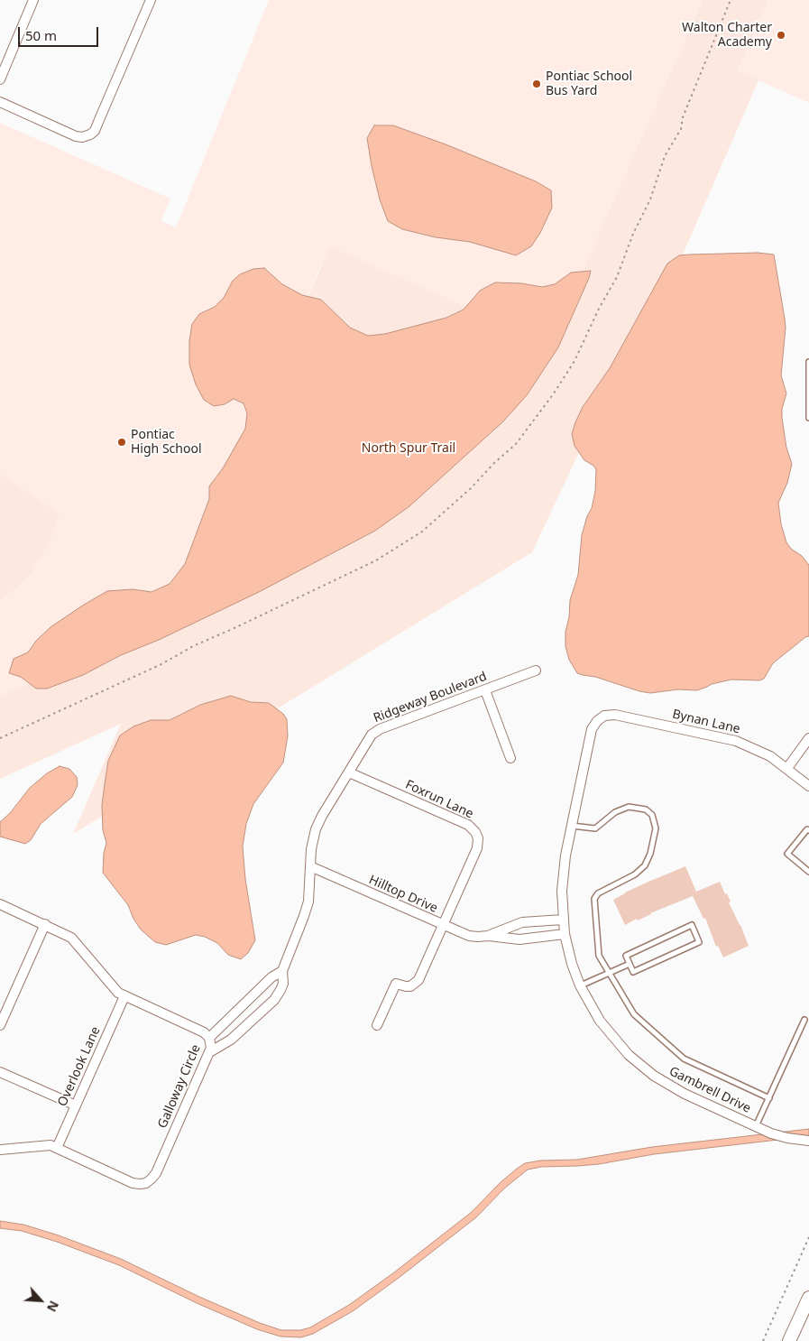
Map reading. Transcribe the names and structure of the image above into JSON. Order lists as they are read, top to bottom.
{
  "streets": {
    "street": [
      "Ridgeway Boulevard",
      "Bynan Lane",
      "Foxrun Lane",
      "Hilltop Drive",
      "Overlook Lane",
      "Galloway Circle",
      "Gambrell Drive"
    ]
  },
  "crossings": [
    ["Ridgeway Boulevard", "Foxrun Lane"],
    ["Ridgeway Boulevard", "Hilltop Drive"],
    ["Ridgeway Boulevard", "Galloway Circle"],
    ["Bynan Lane", "Gambrell Drive"],
    ["Foxrun Lane", "Hilltop Drive"],
    ["Hilltop Drive", "Gambrell Drive"],
    ["Overlook Lane", "Galloway Circle"]
  ],
  "parks": ["North Spur Trail"],
  "places": ["Walton Charter Academy", "Pontiac School Bus Yard", "Pontiac High School"],
  "scale_bar": "50 m",
  "north": "bottom right"
}
